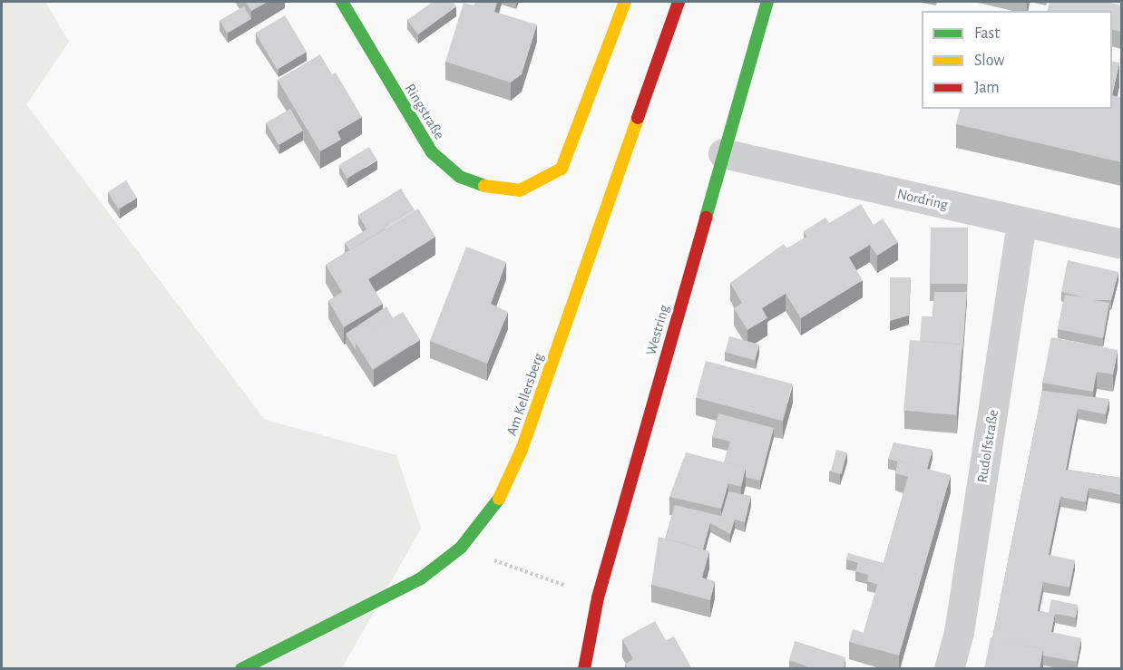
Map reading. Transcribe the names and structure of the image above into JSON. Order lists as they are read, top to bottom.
{
  "streets": {
    "street": [
      "Ringstraße",
      "Nordring",
      "Westring",
      "Am Kellersberg",
      "Rudolfstraße"
    ]
  },
  "crossings": [
    ["Nordring", "Westring"],
    ["Nordring", "Rudolfstraße"]
  ],
  "legend": ["Fast", "Slow", "Jam"]
}
